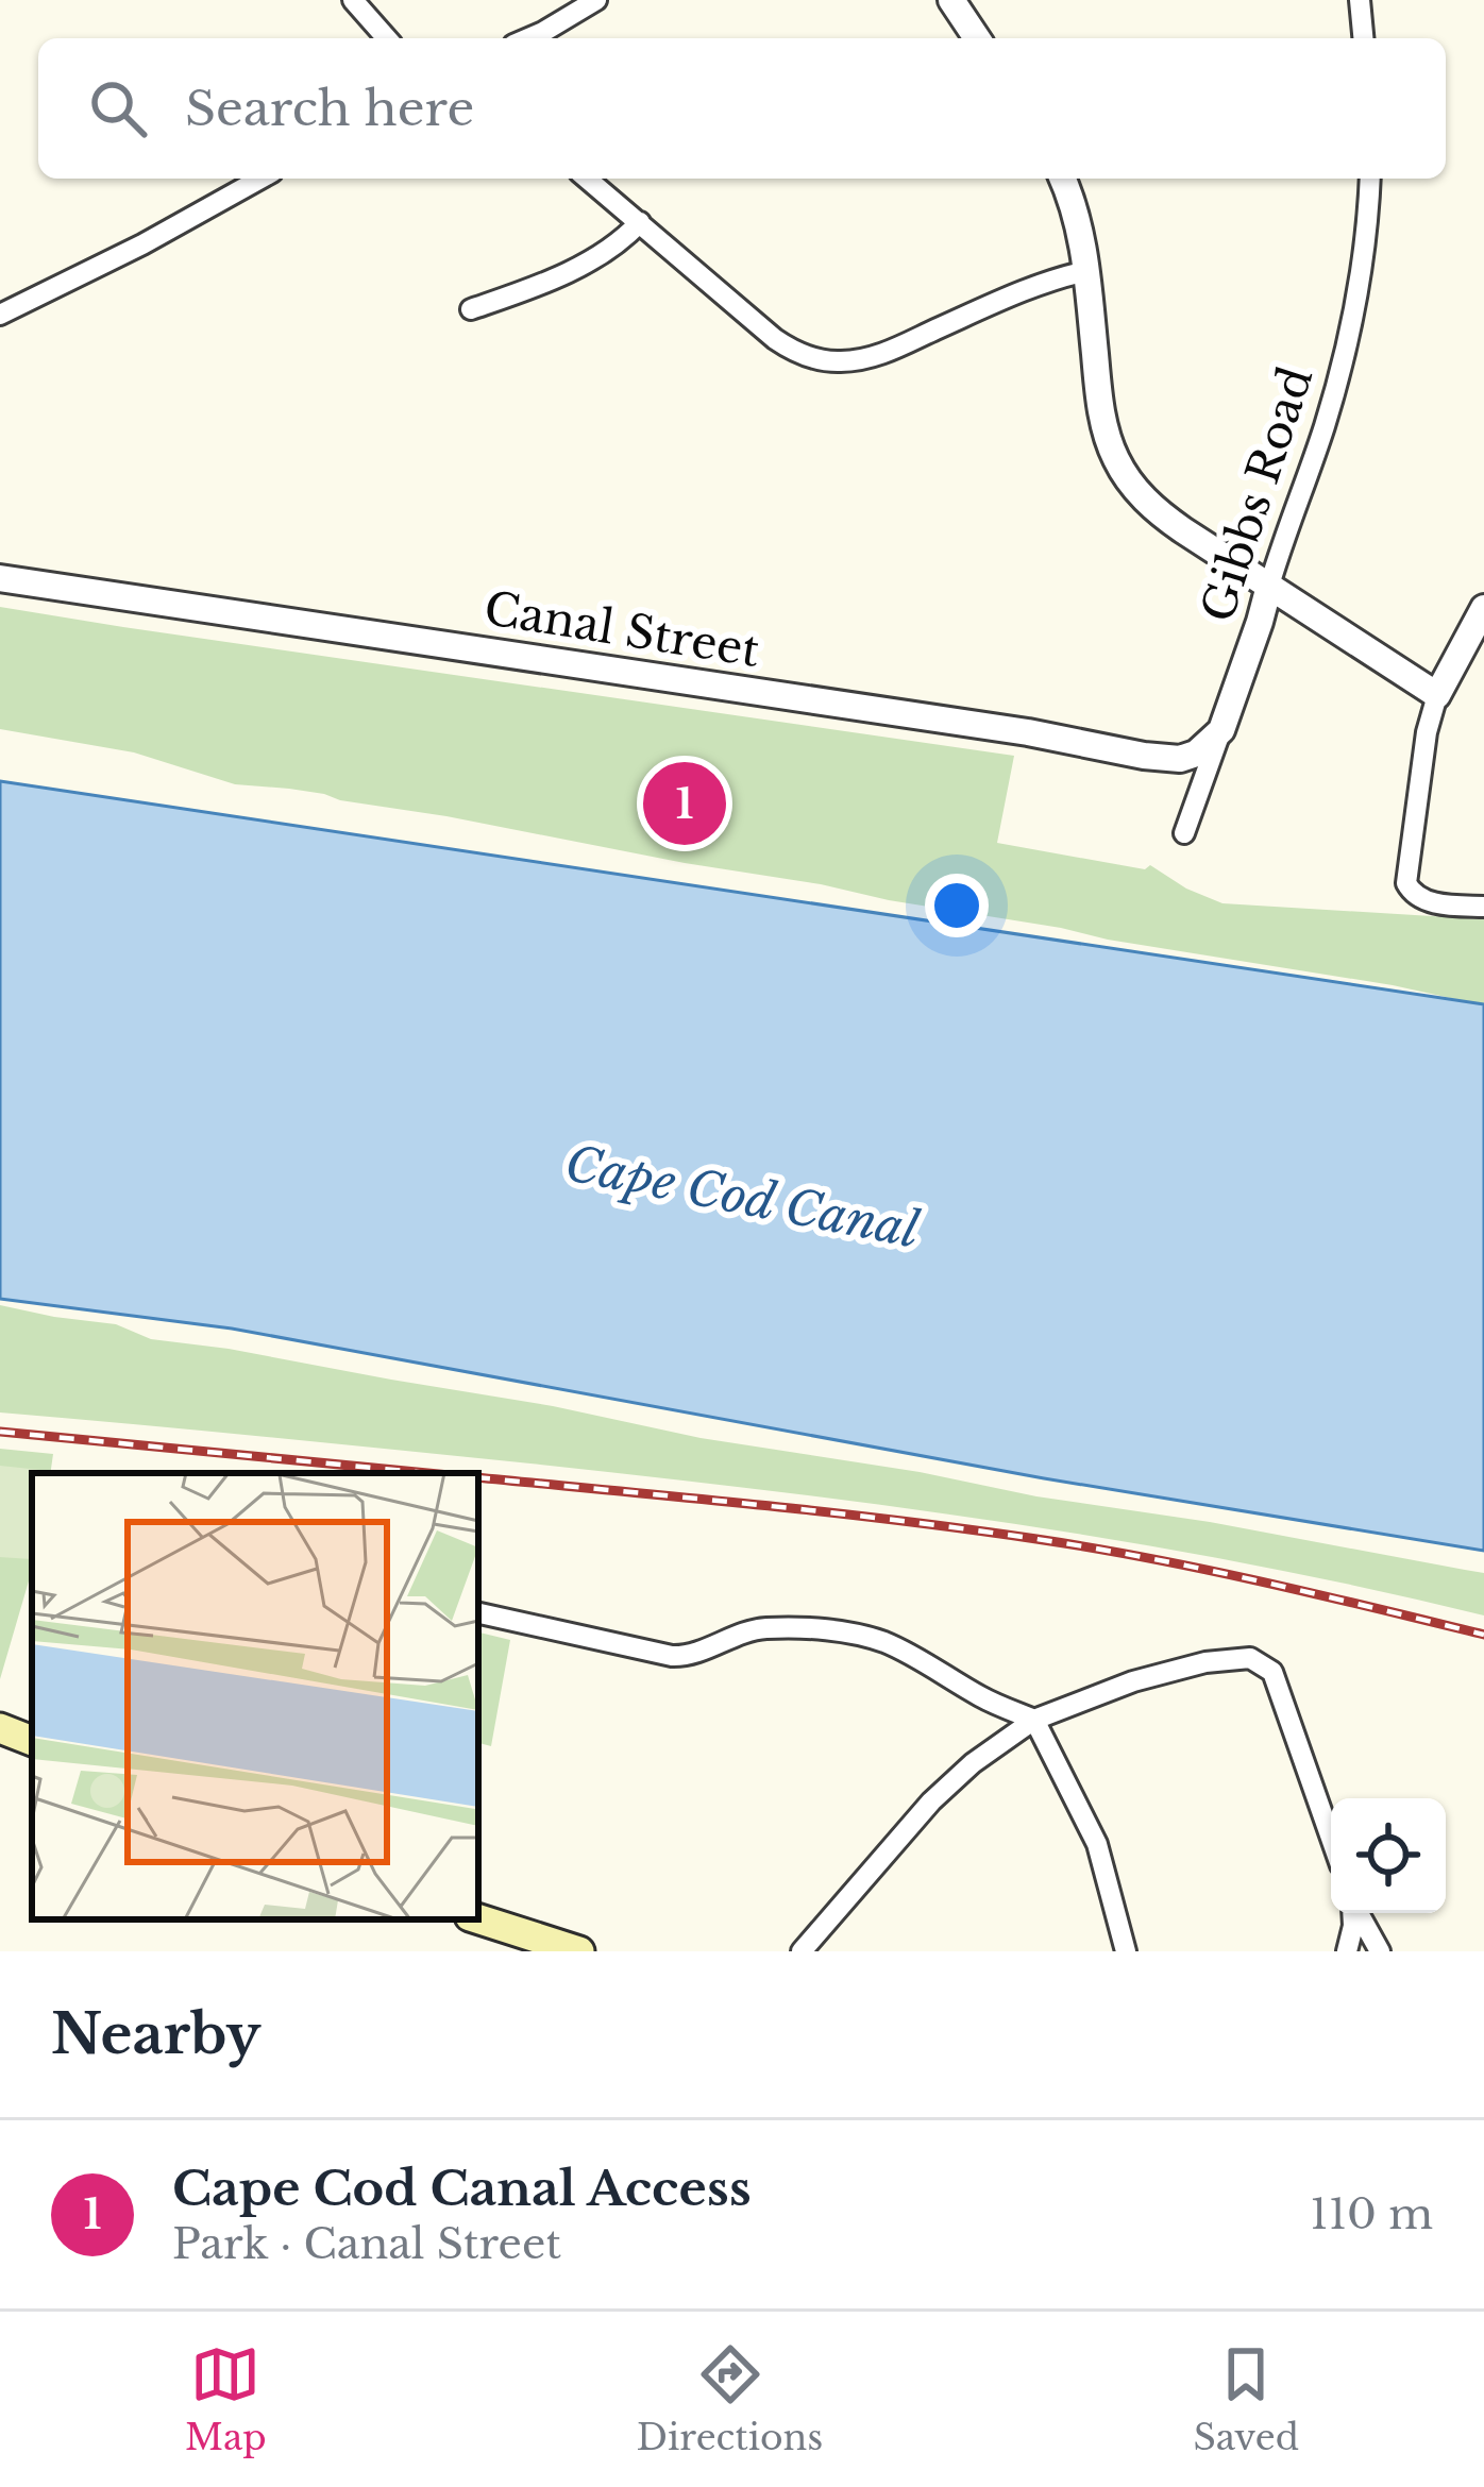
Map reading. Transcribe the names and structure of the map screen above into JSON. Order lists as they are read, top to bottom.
{
  "streets": {
    "street": ["Gibbs Road", "Canal Street"]
  },
  "crossings": [
    ["Gibbs Road", "Canal Street"]
  ],
  "water": ["Cape Cod Canal"],
  "page": {
    "search": "Search here",
    "pins": "1",
    "heading": "Nearby",
    "list": [
      {
        "mark": "1",
        "name": "Cape Cod Canal Access",
        "note": "Park · Canal Street",
        "value": "110 m"
      }
    ],
    "nav": ["Map", "Directions", "Saved"]
  }
}
